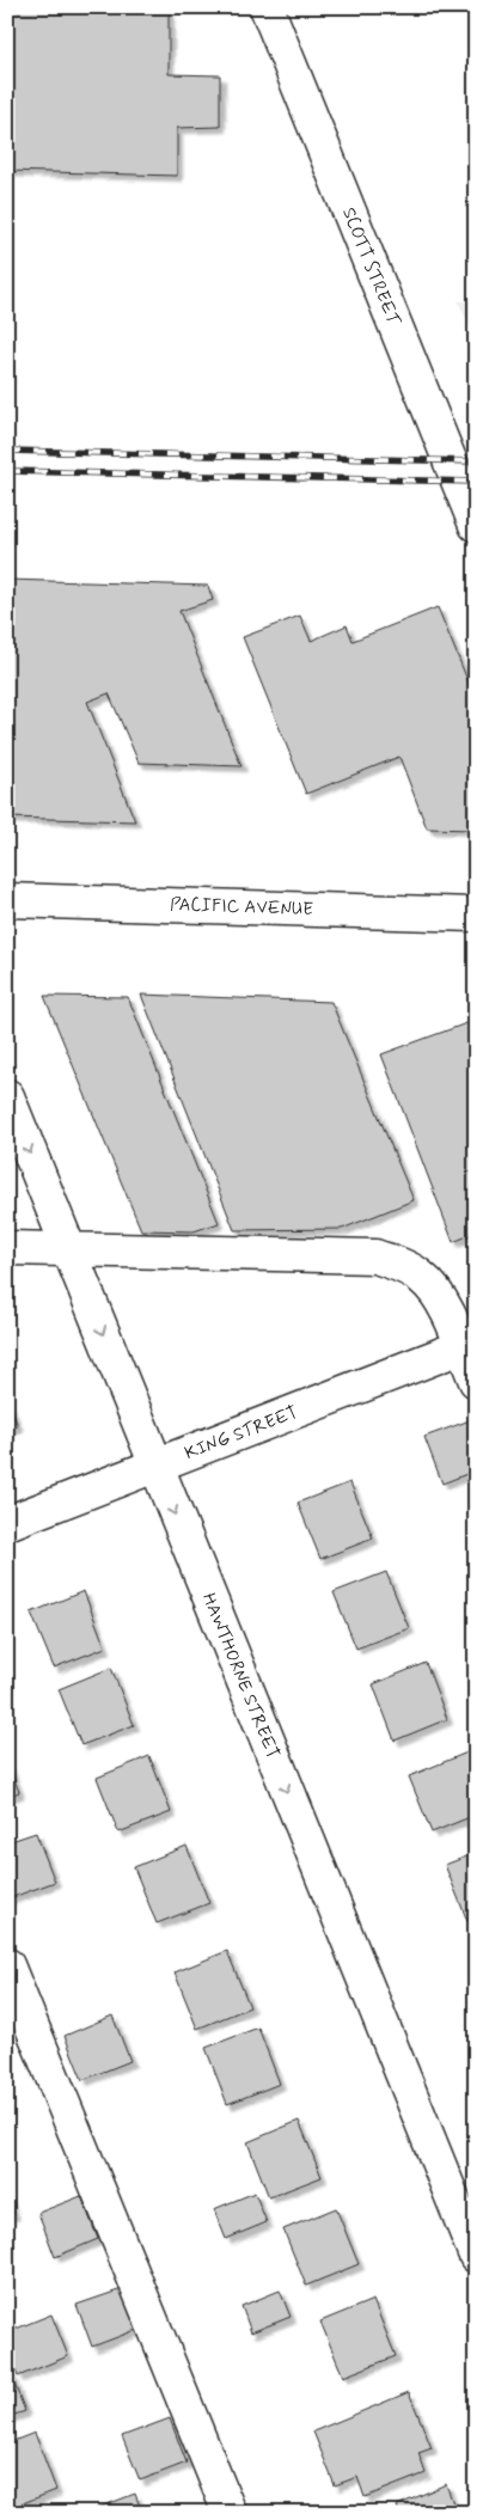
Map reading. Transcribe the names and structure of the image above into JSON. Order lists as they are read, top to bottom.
{
  "streets": {
    "street": [
      "SCOTT STREET",
      "PACIFIC AVENUE",
      "KING STREET",
      "HAWTHORNE STREET"
    ]
  },
  "crossings": [
    ["KING STREET", "HAWTHORNE STREET"]
  ],
  "one_way": ["HAWTHORNE STREET"]
}
